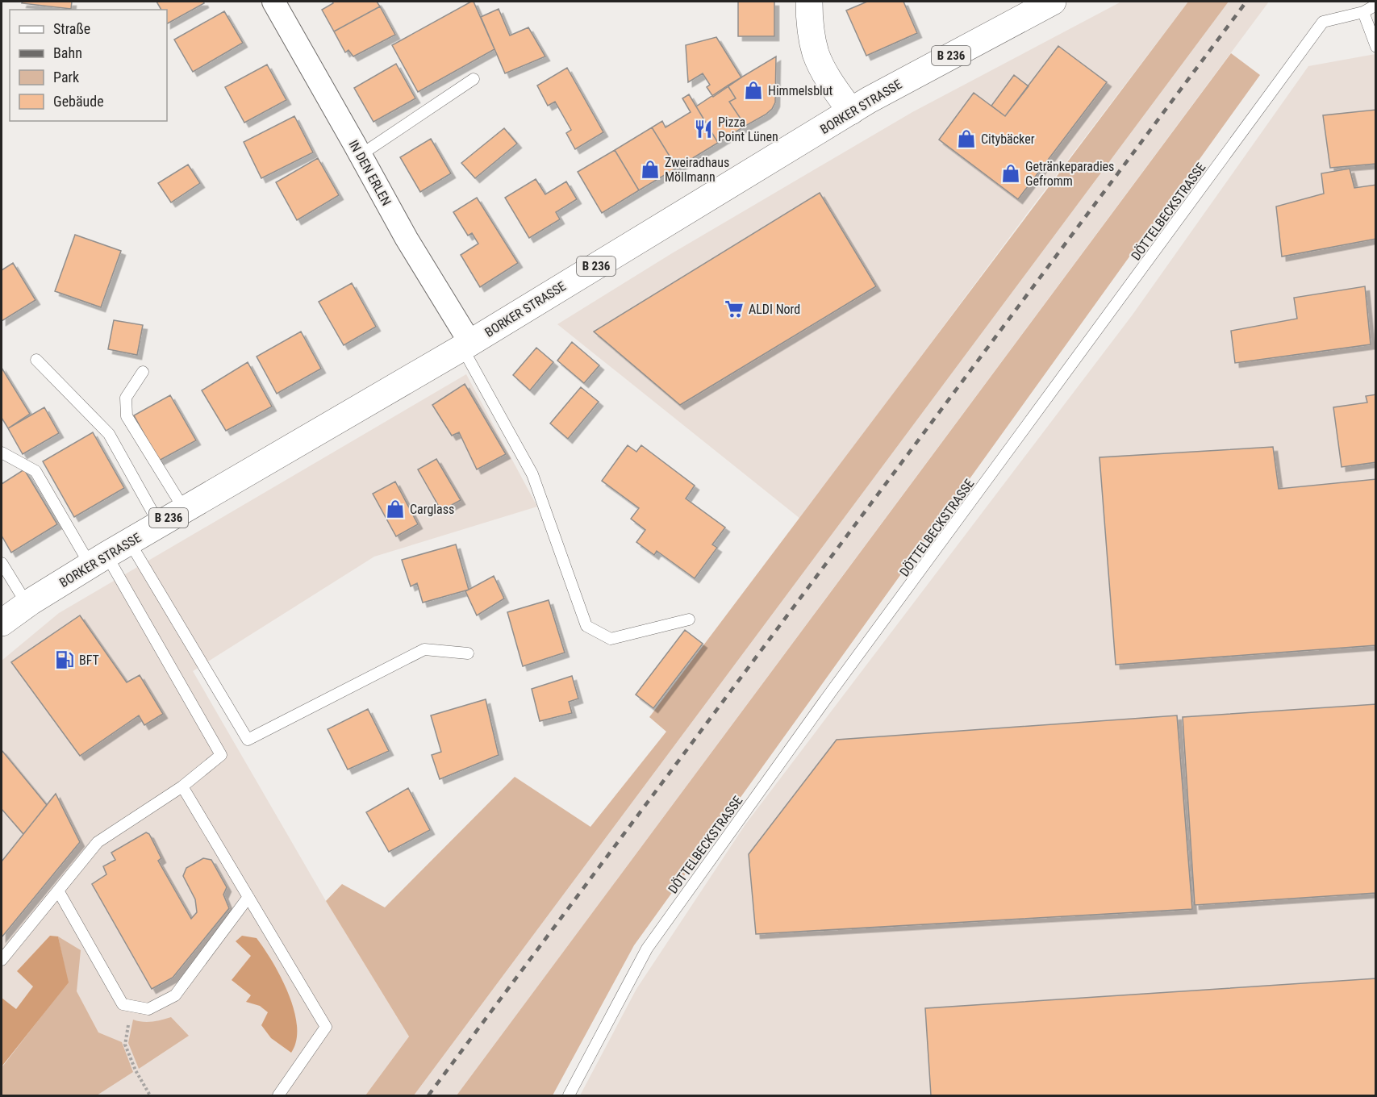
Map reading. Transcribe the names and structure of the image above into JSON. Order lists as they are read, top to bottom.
{
  "streets": {
    "main road": ["B 236", "BORKER STRASSE"],
    "street": ["IN DEN ERLEN"],
    "lane": ["DÖTTELBECKSTRASSE"]
  },
  "crossings": [
    ["BORKER STRASSE", "IN DEN ERLEN"]
  ],
  "places": {
    "shop": [
      "Himmelsblut",
      "Citybäcker",
      "Zweiradhaus Möllmann",
      "Getränkeparadies Gefromm",
      "Carglass"
    ],
    "restaurant": ["Pizza Point Lünen"],
    "supermarket": ["ALDI Nord"],
    "fuel station": ["BFT"]
  },
  "legend": [
    "Straße",
    "Bahn",
    "Park",
    "Gebäude"
  ]
}
